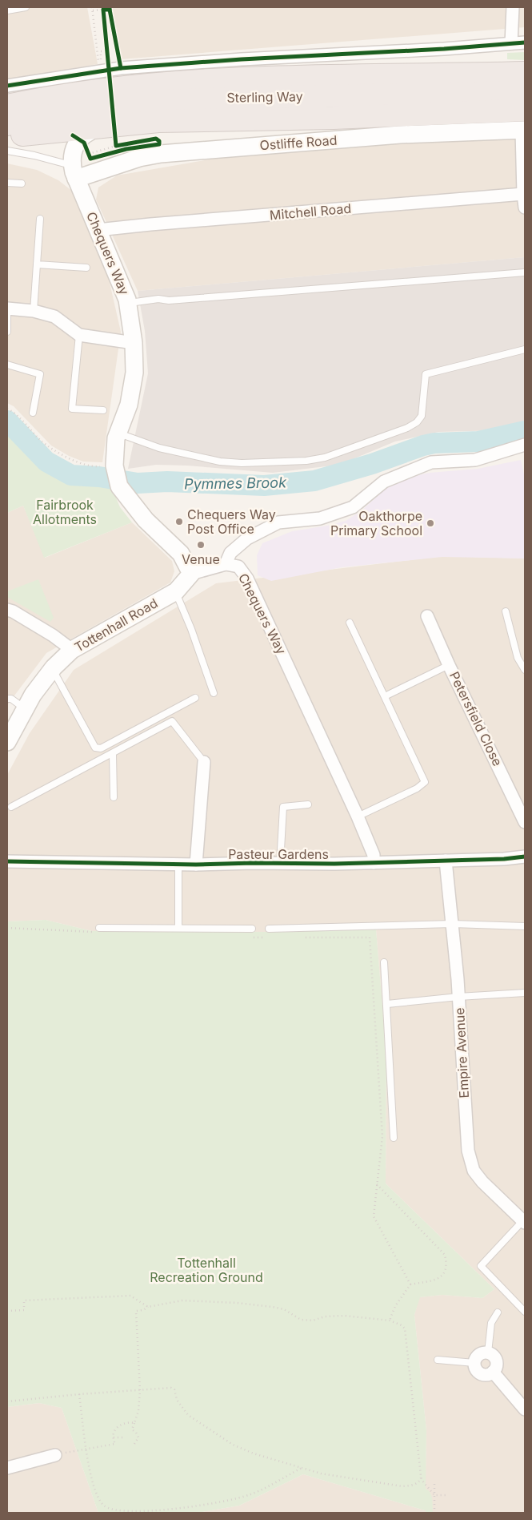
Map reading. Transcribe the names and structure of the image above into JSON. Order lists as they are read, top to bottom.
{
  "streets": {
    "highway": ["Sterling Way"],
    "street": [
      "Ostliffe Road",
      "Mitchell Road",
      "Chequers Way",
      "Tottenhall Road",
      "Petersfield Close",
      "Pasteur Gardens",
      "Empire Avenue"
    ]
  },
  "crossings": [
    ["Ostliffe Road", "Chequers Way"],
    ["Mitchell Road", "Chequers Way"],
    ["Chequers Way", "Tottenhall Road"],
    ["Chequers Way", "Pasteur Gardens"],
    ["Pasteur Gardens", "Empire Avenue"]
  ],
  "water": ["Pymmes Brook"],
  "parks": ["Fairbrook Allotments", "Tottenhall Recreation Ground"],
  "places": ["Chequers Way Post Office", "Oakthorpe Primary School", "Venue"]
}
